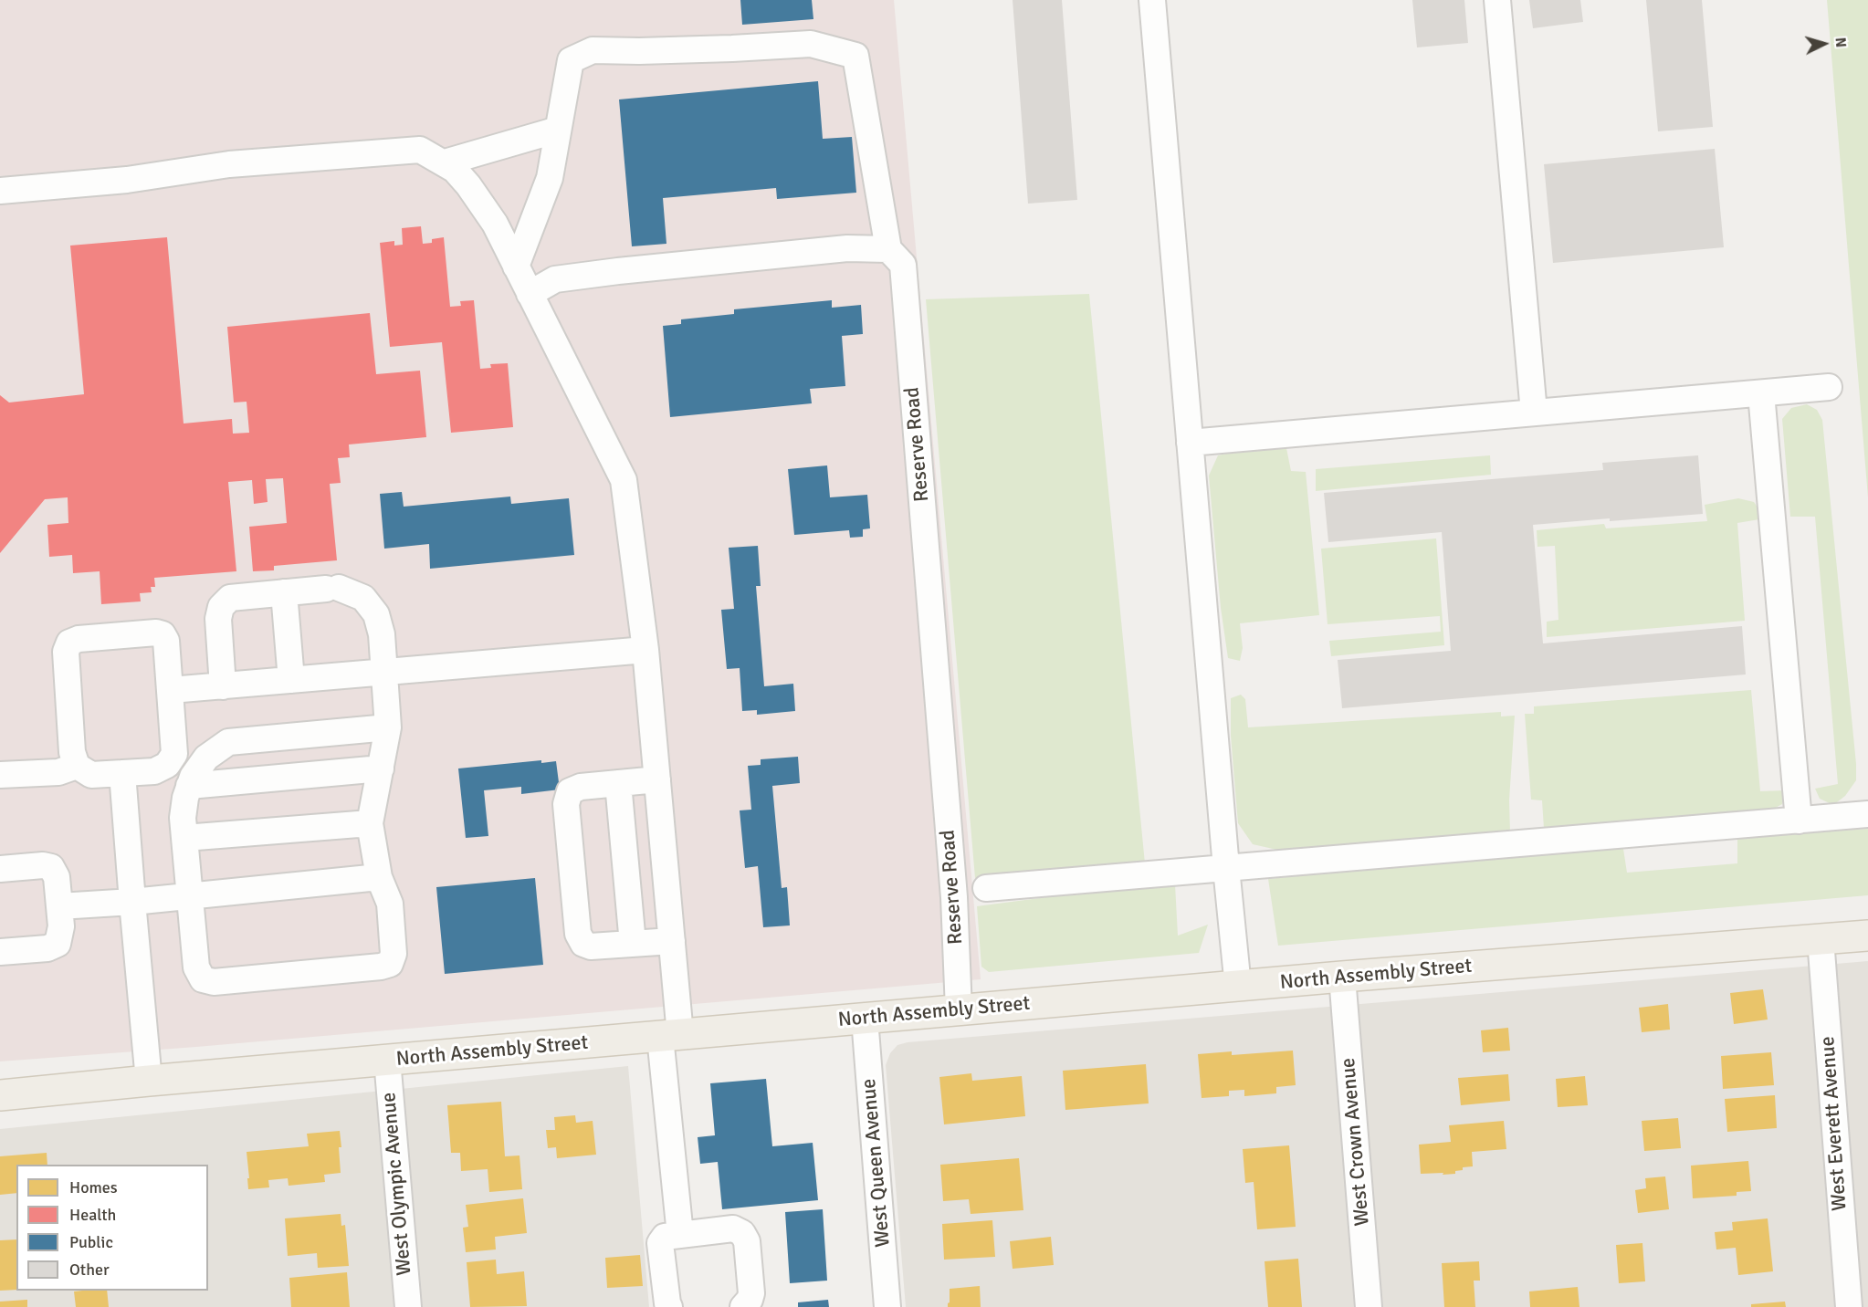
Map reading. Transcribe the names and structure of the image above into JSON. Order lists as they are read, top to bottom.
{
  "streets": {
    "main road": ["North Assembly Street"],
    "street": [
      "Reserve Road",
      "West Everett Avenue",
      "West Crown Avenue",
      "West Queen Avenue",
      "West Olympic Avenue"
    ]
  },
  "crossings": [
    ["Reserve Road", "North Assembly Street"],
    ["North Assembly Street", "West Everett Avenue"],
    ["North Assembly Street", "West Crown Avenue"],
    ["North Assembly Street", "West Queen Avenue"],
    ["North Assembly Street", "West Olympic Avenue"]
  ],
  "legend": [
    "Homes",
    "Health",
    "Public",
    "Other"
  ],
  "north": "right"
}
